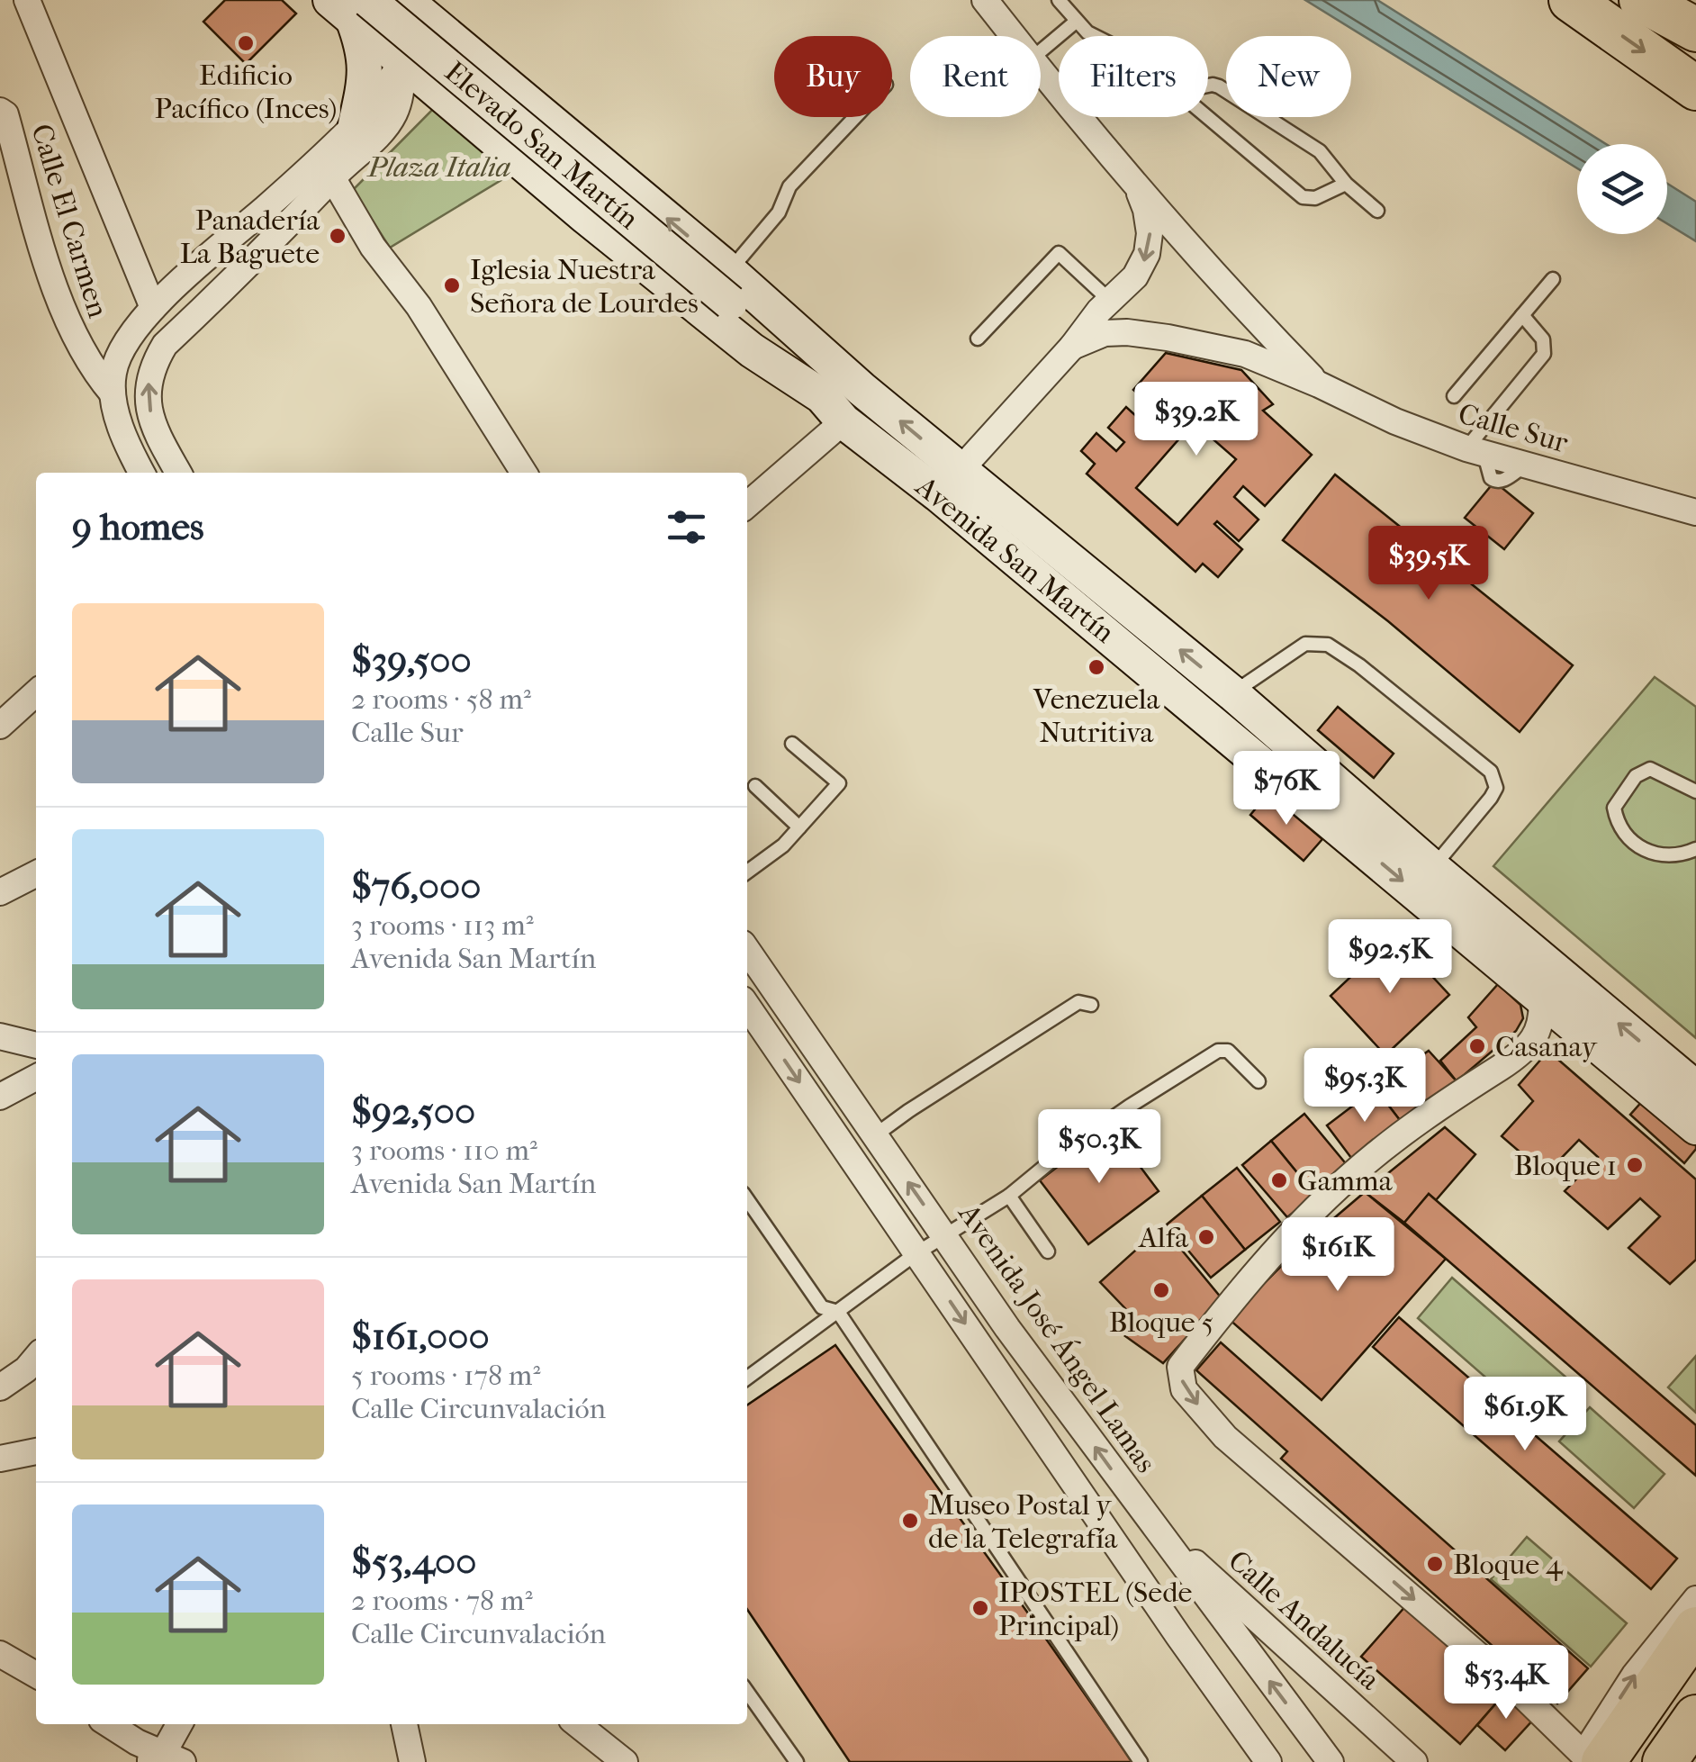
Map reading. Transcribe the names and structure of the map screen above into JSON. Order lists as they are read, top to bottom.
{
  "streets": {
    "main road": ["Elevado San Martín", "Avenida San Martín"],
    "street": [
      "Calle El Carmen",
      "Calle Sur",
      "Avenida José Ángel Lamas",
      "Calle Andalucía"
    ]
  },
  "crossings": [
    ["Elevado San Martín", "Avenida San Martín"],
    ["Calle Sur", "Avenida San Martín"],
    ["Avenida José Ángel Lamas", "Calle Andalucía"]
  ],
  "parks": ["Plaza Italia"],
  "places": [
    "Edificio Pacífico (Inces)",
    "Panadería La Baguete",
    "Iglesia Nuestra Señora de Lourdes",
    "Venezuela Nutritiva",
    "Casanay",
    "Bloque 1",
    "Gamma",
    "Alfa",
    "Bloque 5",
    "Museo Postal y de la Telegrafía",
    "Bloque 4",
    "IPOSTEL (Sede Principal)"
  ],
  "page": {
    "chip": [
      "Buy",
      "Rent",
      "Filters",
      "New"
    ],
    "price": [
      "$39.2K",
      "$39.5K",
      "$76K",
      "$92.5K",
      "$95.3K",
      "$50.3K",
      "$161K",
      "$61.9K",
      "$53.4K"
    ],
    "heading": "9 homes",
    "list": [
      {
        "name": "$39,500",
        "note": "2 rooms · 58 m² · Calle Sur"
      },
      {
        "name": "$76,000",
        "note": "3 rooms · 113 m² · Avenida San Martín"
      },
      {
        "name": "$92,500",
        "note": "3 rooms · 110 m² · Avenida San Martín"
      },
      {
        "name": "$161,000",
        "note": "5 rooms · 178 m² · Calle Circunvalación"
      },
      {
        "name": "$53,400",
        "note": "2 rooms · 78 m² · Calle Circunvalación"
      }
    ]
  }
}
